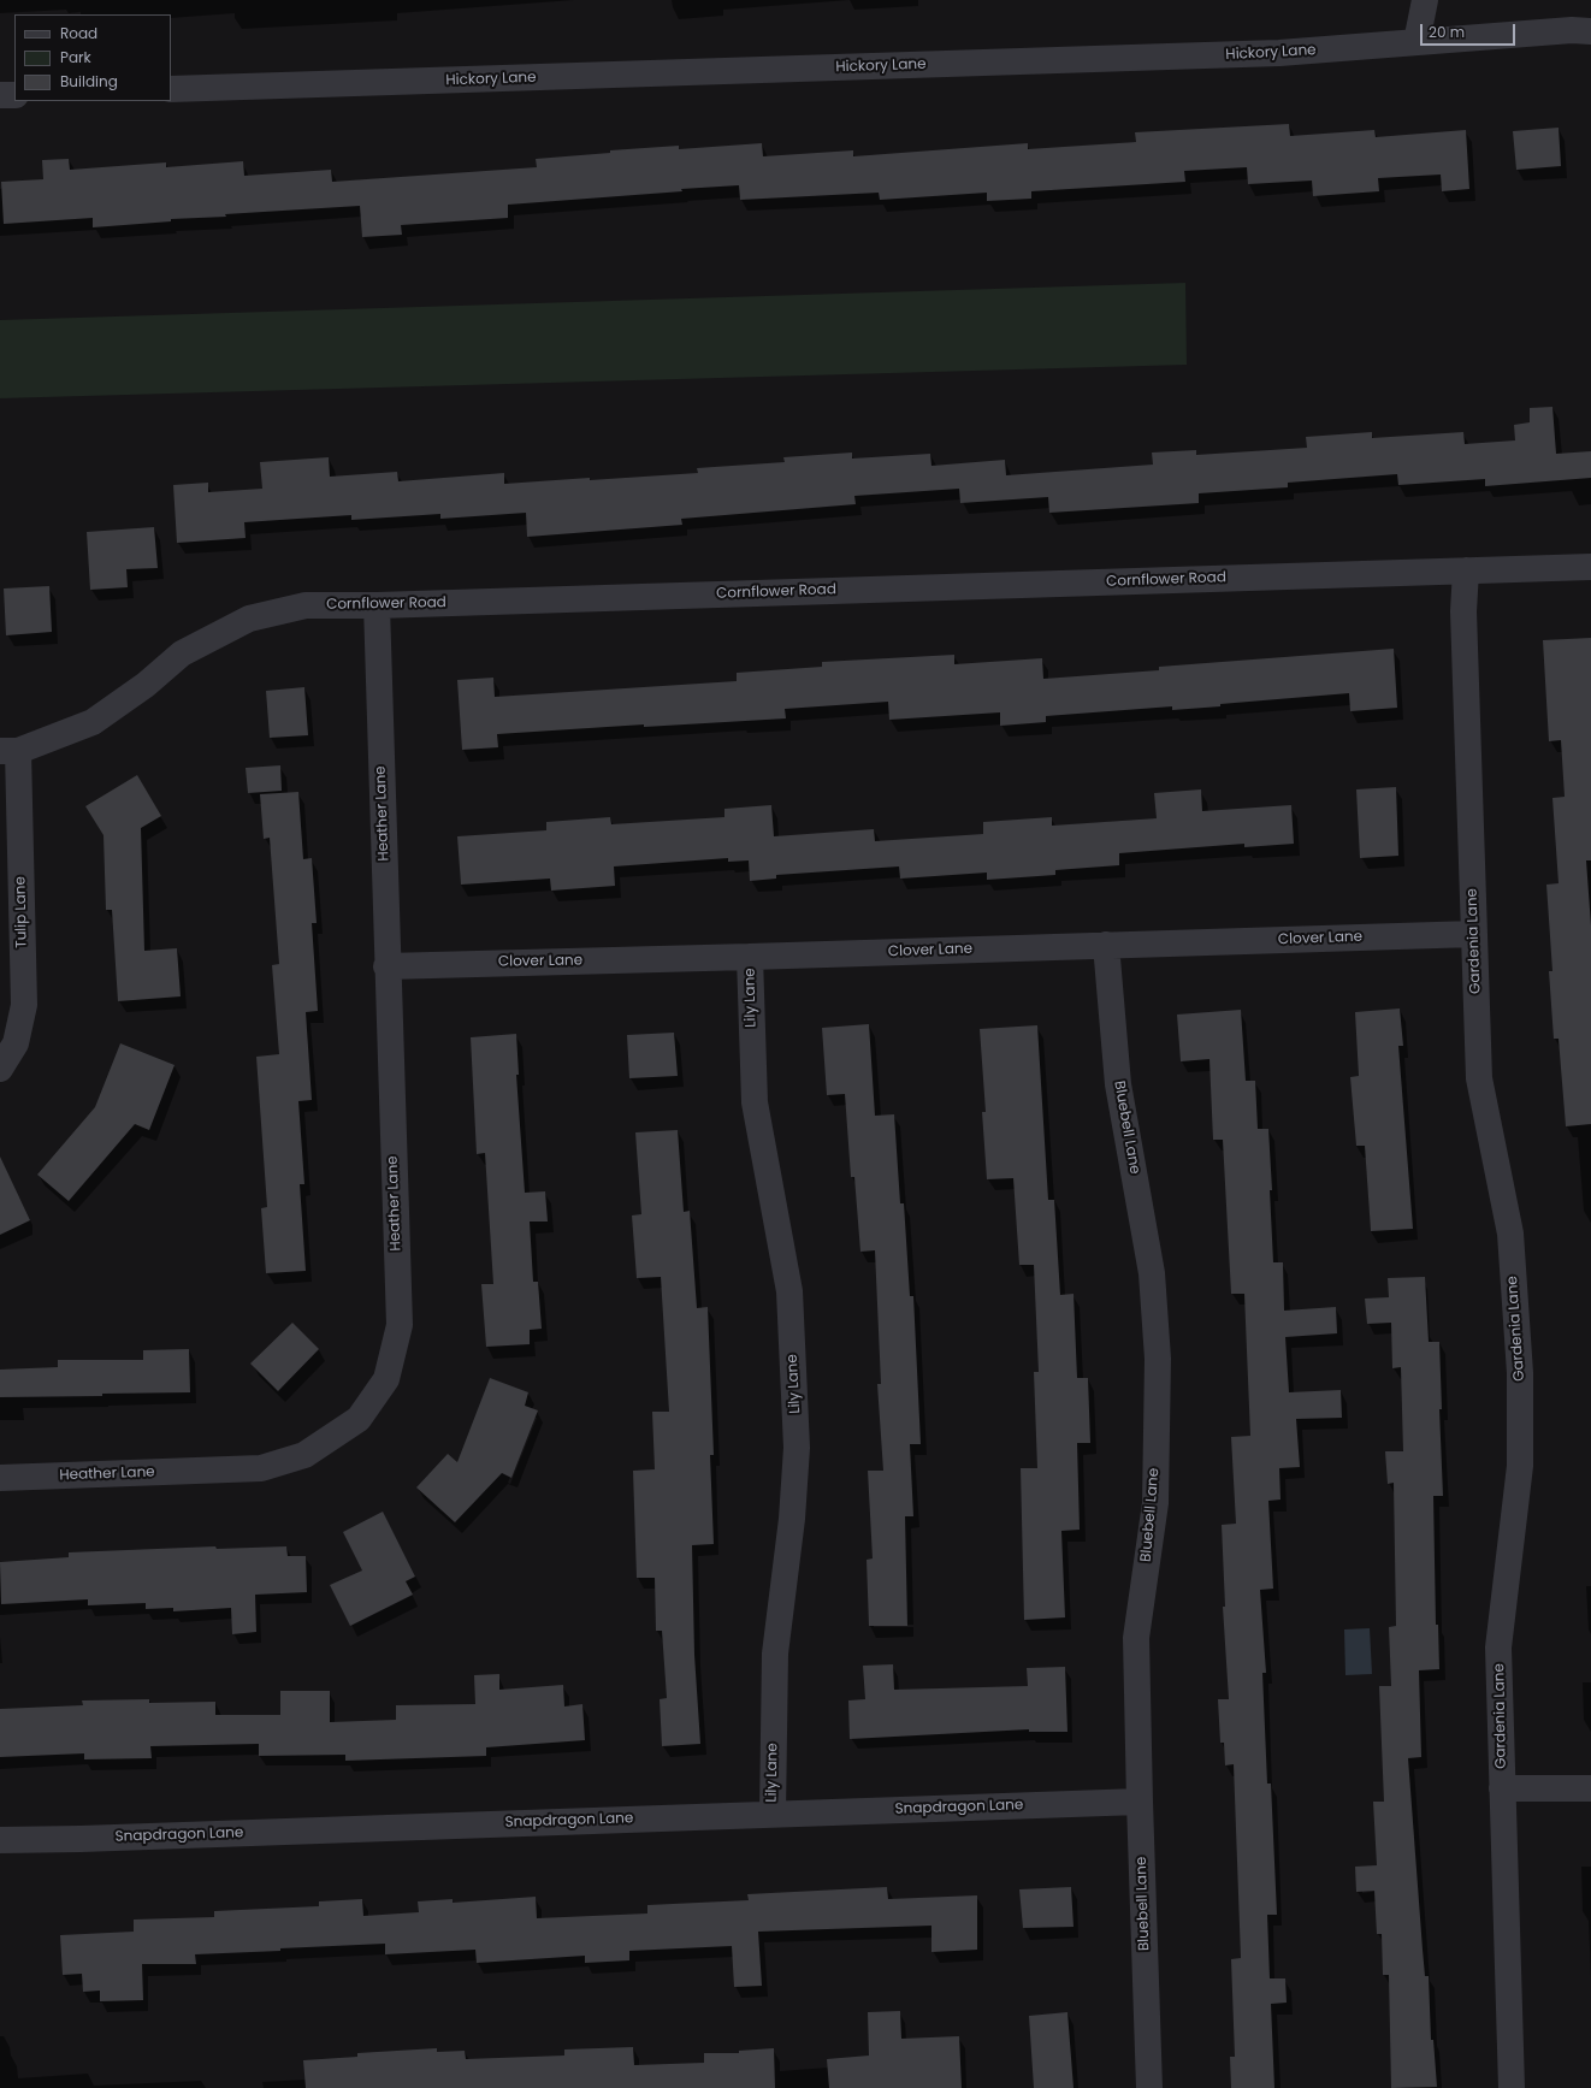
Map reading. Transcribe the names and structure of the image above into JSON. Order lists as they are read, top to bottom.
{
  "streets": {
    "street": [
      "Hickory Lane",
      "Cornflower Road",
      "Heather Lane",
      "Tulip Lane",
      "Clover Lane",
      "Gardenia Lane",
      "Lily Lane",
      "Bluebell Lane",
      "Snapdragon Lane"
    ]
  },
  "crossings": [
    ["Cornflower Road", "Heather Lane"],
    ["Cornflower Road", "Tulip Lane"],
    ["Cornflower Road", "Gardenia Lane"],
    ["Heather Lane", "Clover Lane"],
    ["Clover Lane", "Gardenia Lane"],
    ["Clover Lane", "Lily Lane"],
    ["Clover Lane", "Bluebell Lane"],
    ["Lily Lane", "Snapdragon Lane"],
    ["Bluebell Lane", "Snapdragon Lane"]
  ],
  "legend": ["Road", "Park", "Building"],
  "scale_bar": "20 m"
}
